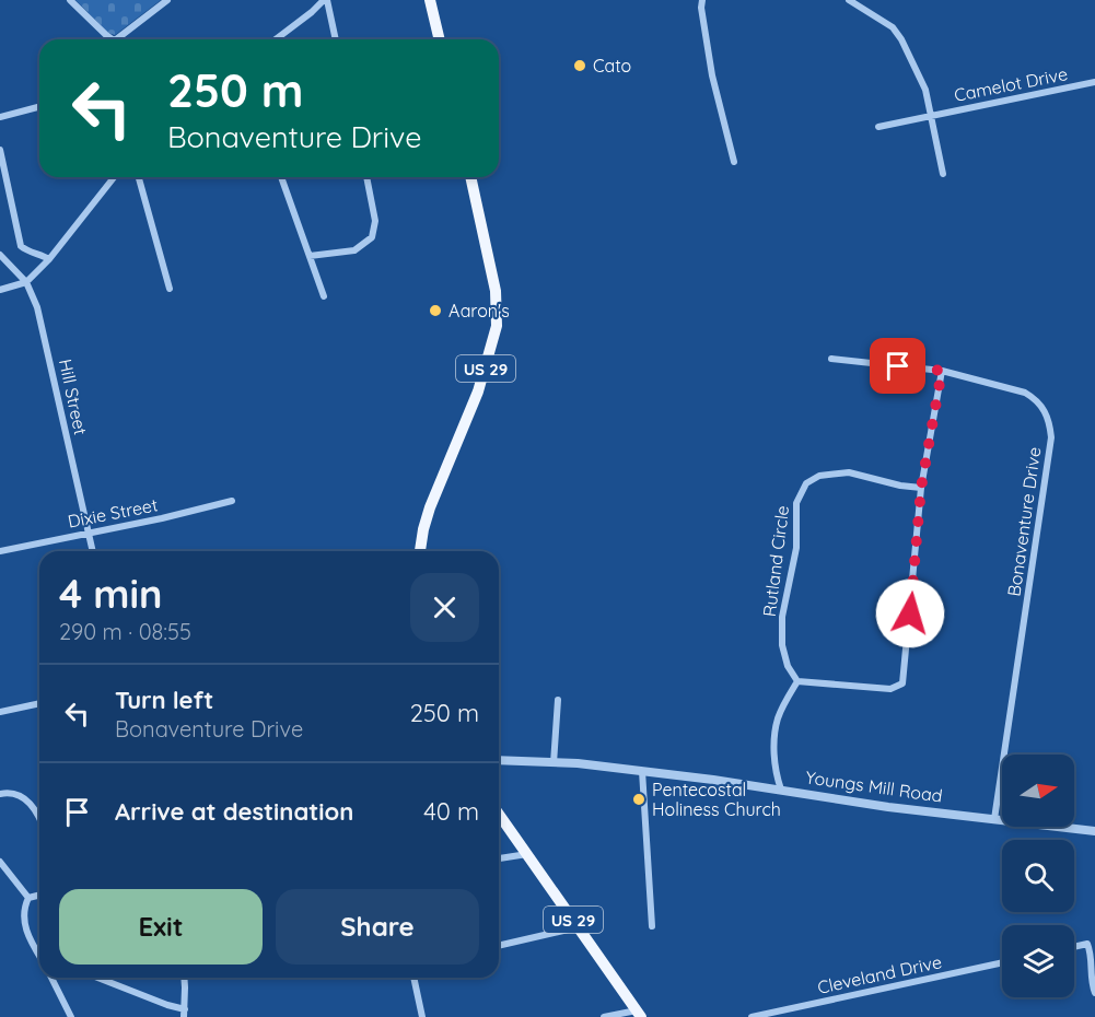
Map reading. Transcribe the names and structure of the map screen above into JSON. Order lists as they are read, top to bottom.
{
  "streets": {
    "main road": ["US 29"],
    "street": [
      "Camelot Drive",
      "Hill Street",
      "Dixie Street",
      "Bonaventure Drive",
      "Rutland Circle",
      "Youngs Mill Road",
      "Cleveland Drive"
    ]
  },
  "crossings": [
    ["Hill Street", "Dixie Street"],
    ["Bonaventure Drive", "Youngs Mill Road"]
  ],
  "places": ["Cato", "Aaron's", "Pentecostal Holiness Church"],
  "north": "right",
  "page": {
    "turn": ["250 m", "Bonaventure Drive"],
    "heading": ["4 min", "290 m · 08:55"],
    "list": [
      {
        "name": "Turn left",
        "note": "Bonaventure Drive",
        "value": "250 m"
      },
      {
        "name": "Arrive at destination",
        "value": "40 m"
      }
    ],
    "buttons": ["Exit", "Share"]
  }
}
